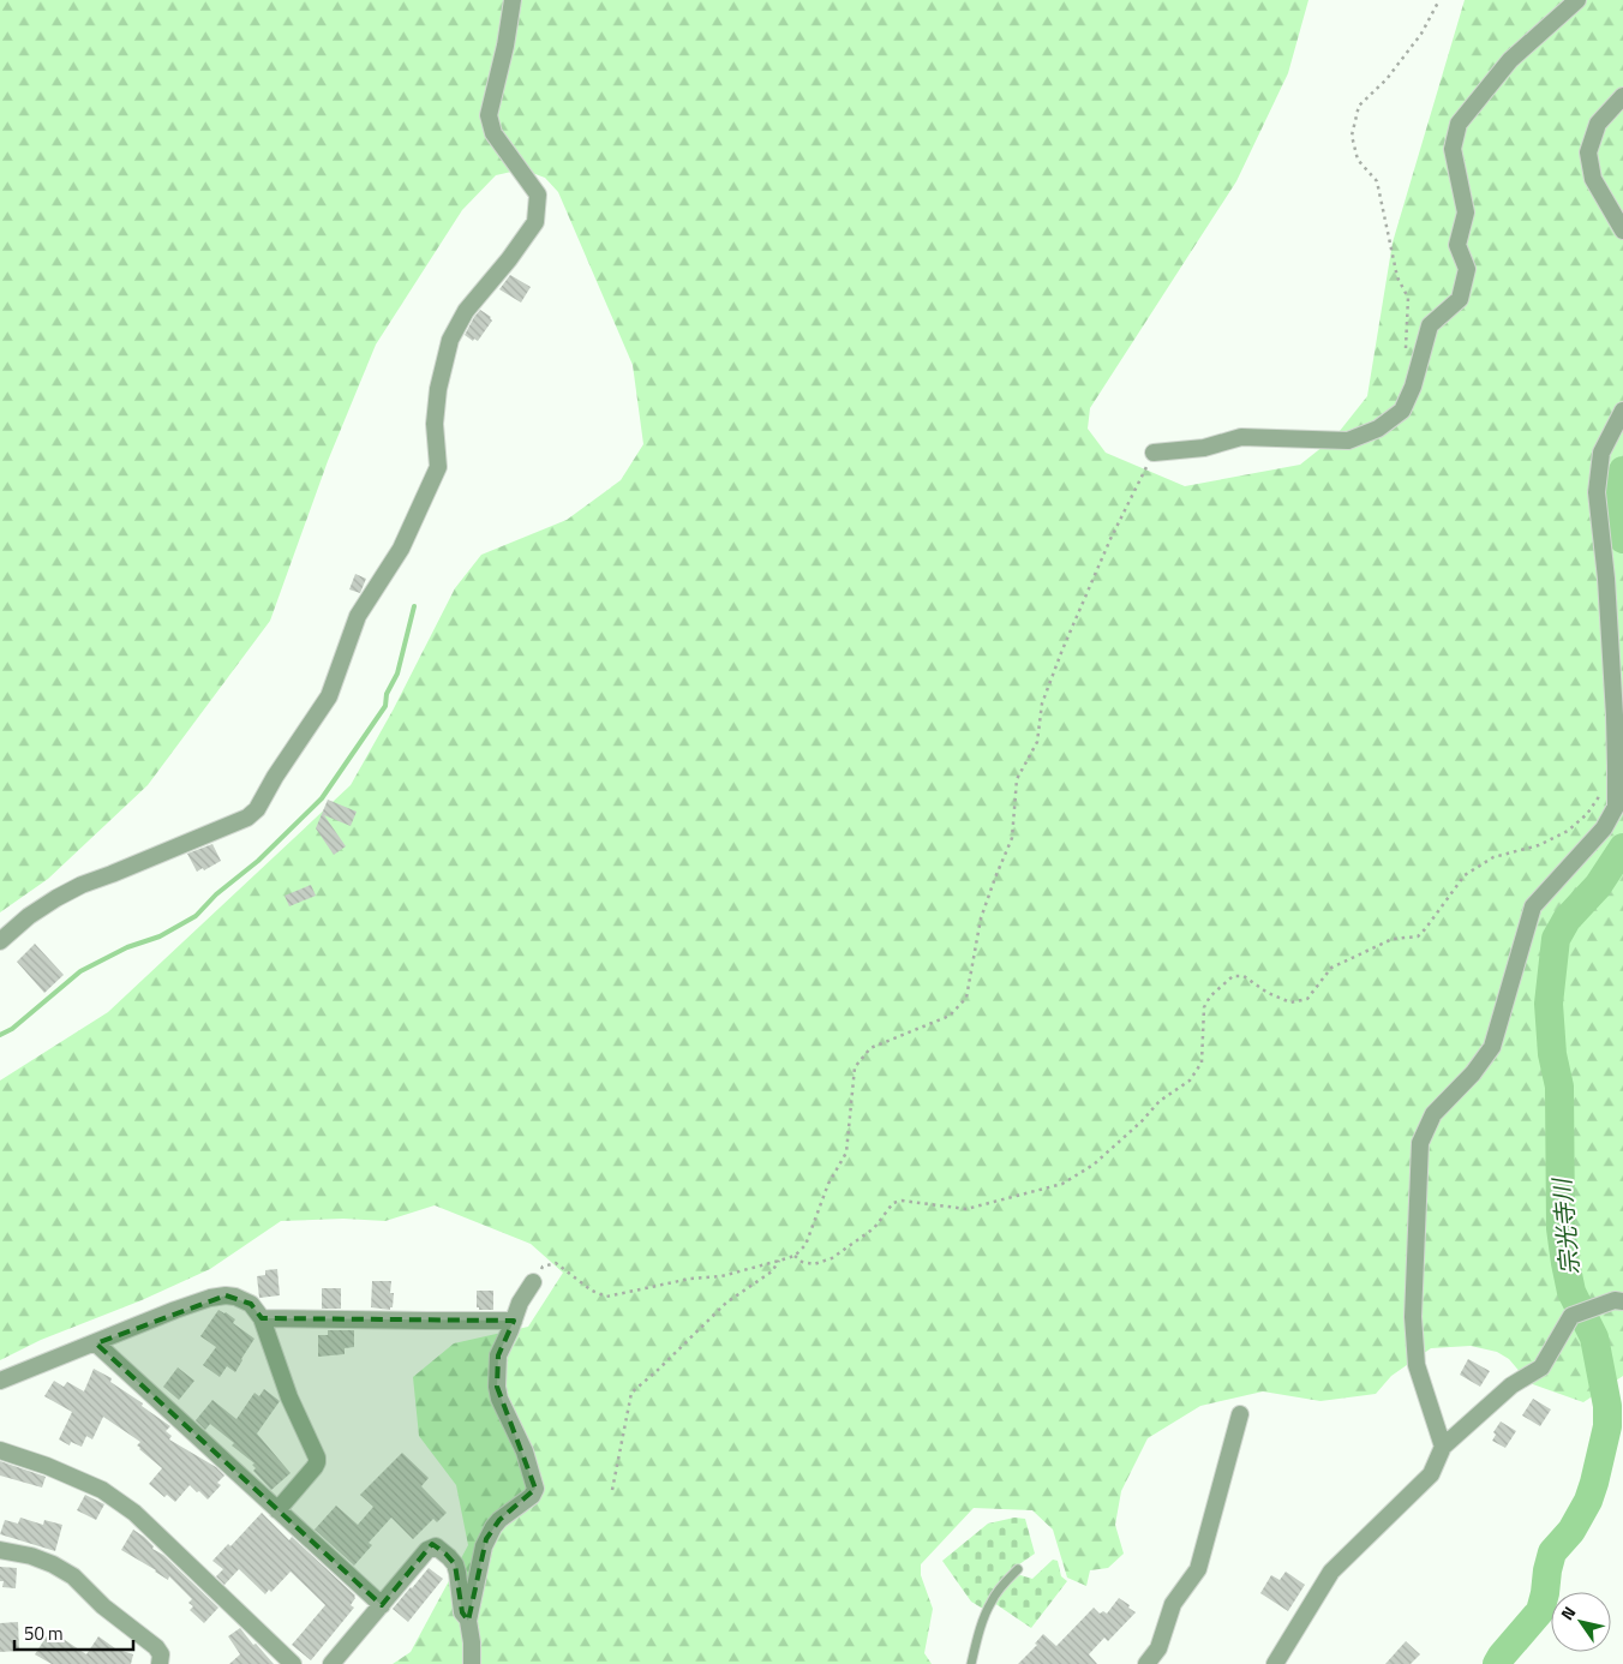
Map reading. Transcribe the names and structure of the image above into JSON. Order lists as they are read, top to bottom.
{
  "water": ["宗光寺川"],
  "scale_bar": "50 m",
  "north": "top left"
}
